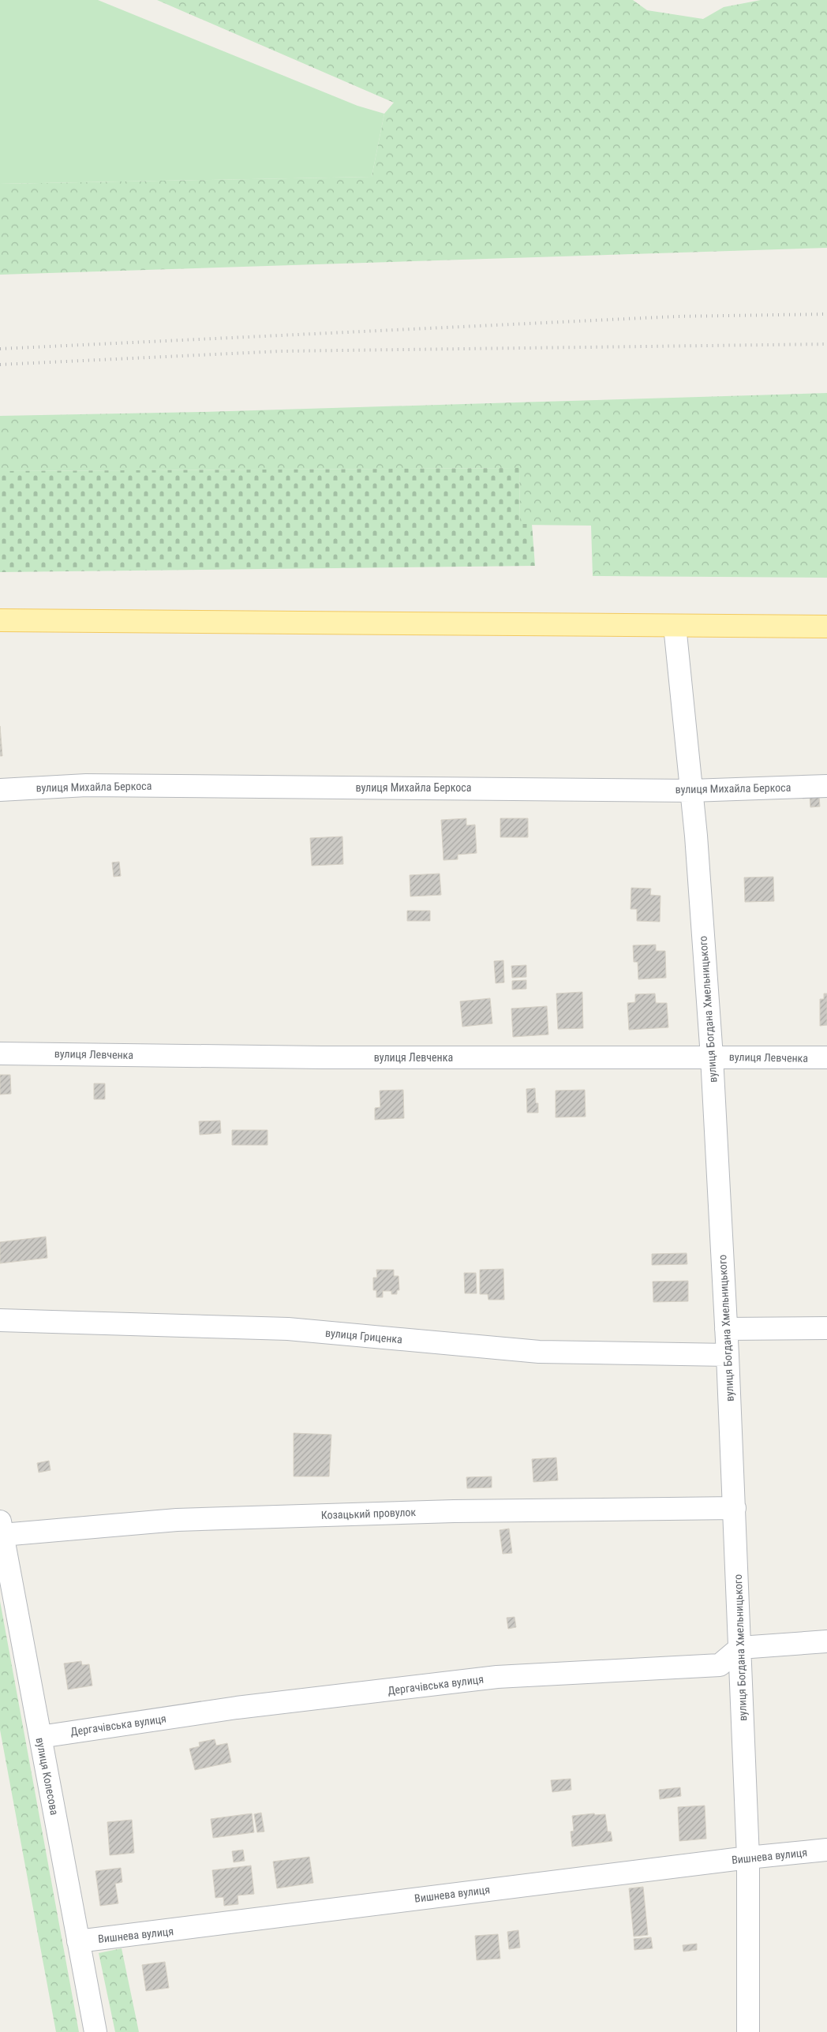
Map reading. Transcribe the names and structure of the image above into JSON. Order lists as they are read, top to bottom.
{
  "streets": {
    "street": [
      "вулиця Михайла Беркоса",
      "вулиця Богдана Хмельницького",
      "вулиця Левченка",
      "вулиця Гриценка",
      "Козацький провулок",
      "Дергачівська вулиця",
      "вулиця Колесова",
      "Вишнева вулиця"
    ]
  },
  "crossings": [
    ["вулиця Михайла Беркоса", "вулиця Богдана Хмельницького"],
    ["вулиця Богдана Хмельницького", "вулиця Левченка"],
    ["вулиця Богдана Хмельницького", "вулиця Гриценка"],
    ["вулиця Богдана Хмельницького", "Козацький провулок"],
    ["вулиця Богдана Хмельницького", "Дергачівська вулиця"],
    ["вулиця Богдана Хмельницького", "Вишнева вулиця"],
    ["Козацький провулок", "вулиця Колесова"],
    ["Дергачівська вулиця", "вулиця Колесова"],
    ["вулиця Колесова", "Вишнева вулиця"]
  ]
}
